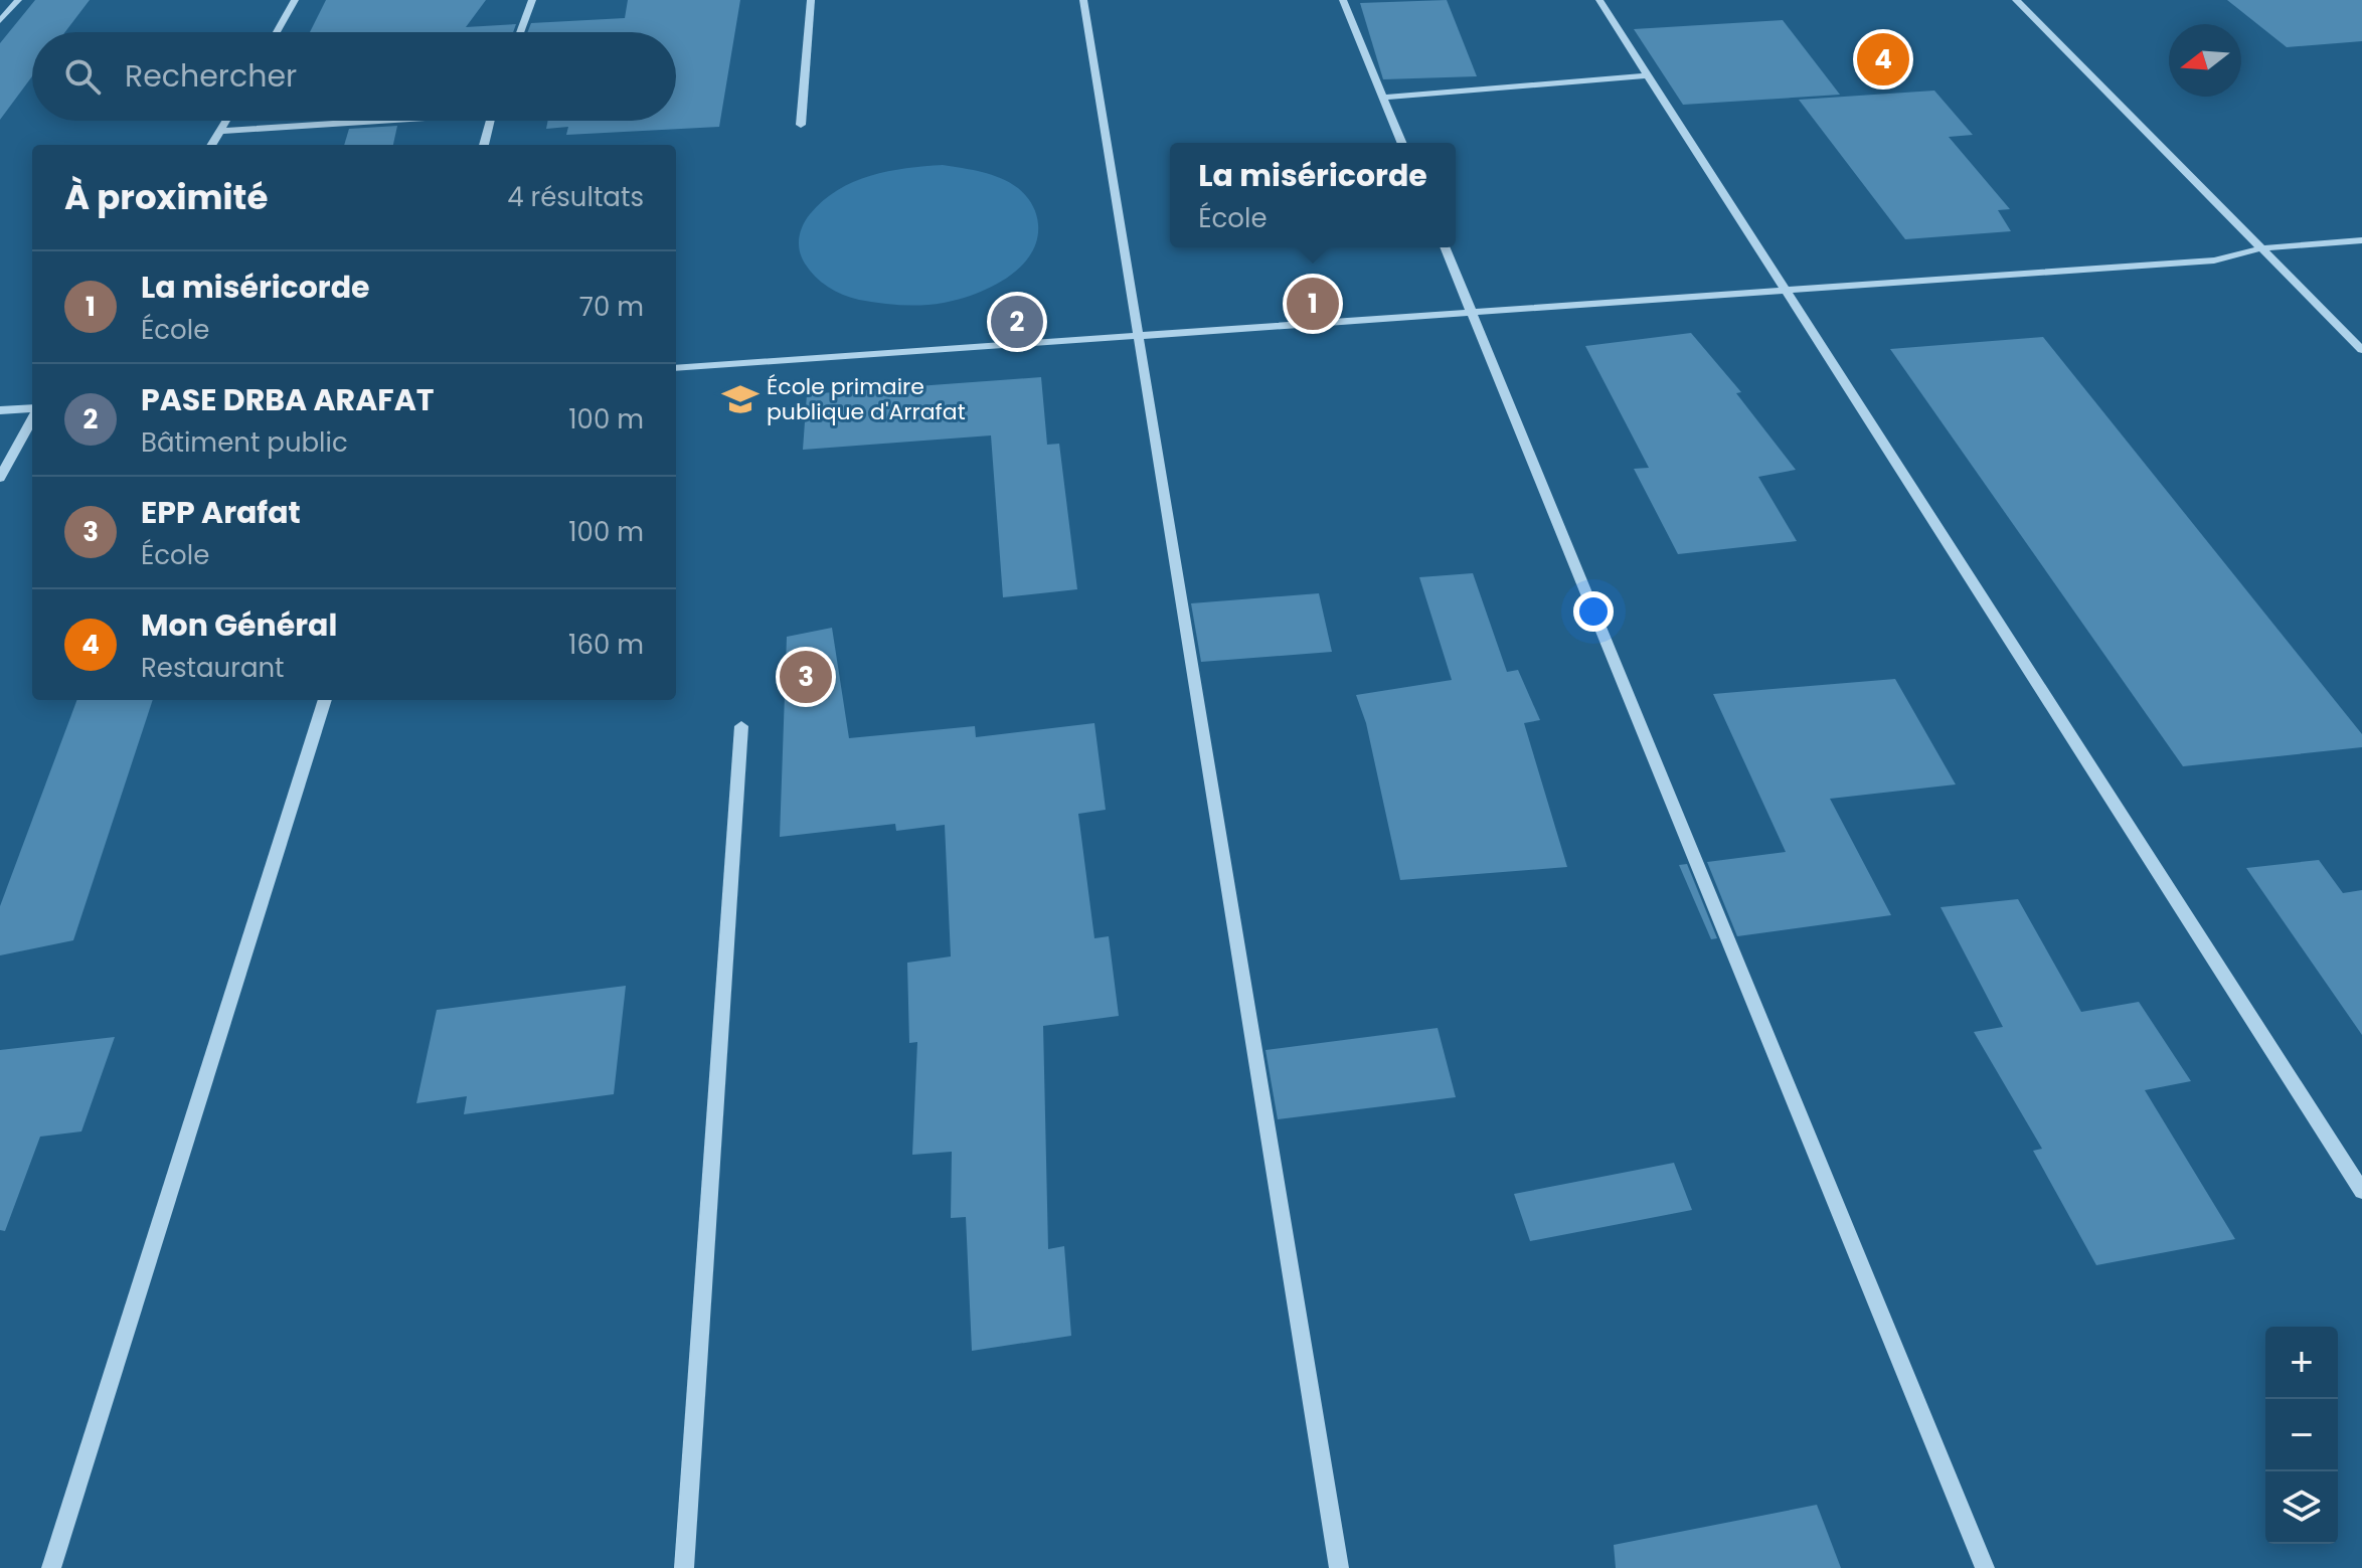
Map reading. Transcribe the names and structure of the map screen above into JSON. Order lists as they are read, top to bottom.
{
  "places": {
    "school or university": ["École primaire publique d'Arrafat"]
  },
  "north": "left",
  "page": {
    "pins": [
      "4",
      "1",
      "2",
      "3"
    ],
    "search": "Rechercher",
    "popup": ["La miséricorde", "École"],
    "heading": ["À proximité", "4 résultats"],
    "list": [
      {
        "mark": "1",
        "name": "La miséricorde",
        "note": "École",
        "value": "70 m"
      },
      {
        "mark": "2",
        "name": "PASE DRBA ARAFAT",
        "note": "Bâtiment public",
        "value": "100 m"
      },
      {
        "mark": "3",
        "name": "EPP Arafat",
        "note": "École",
        "value": "100 m"
      },
      {
        "mark": "4",
        "name": "Mon Général",
        "note": "Restaurant",
        "value": "160 m"
      }
    ],
    "map_buttons": ["+", "−"]
  }
}
